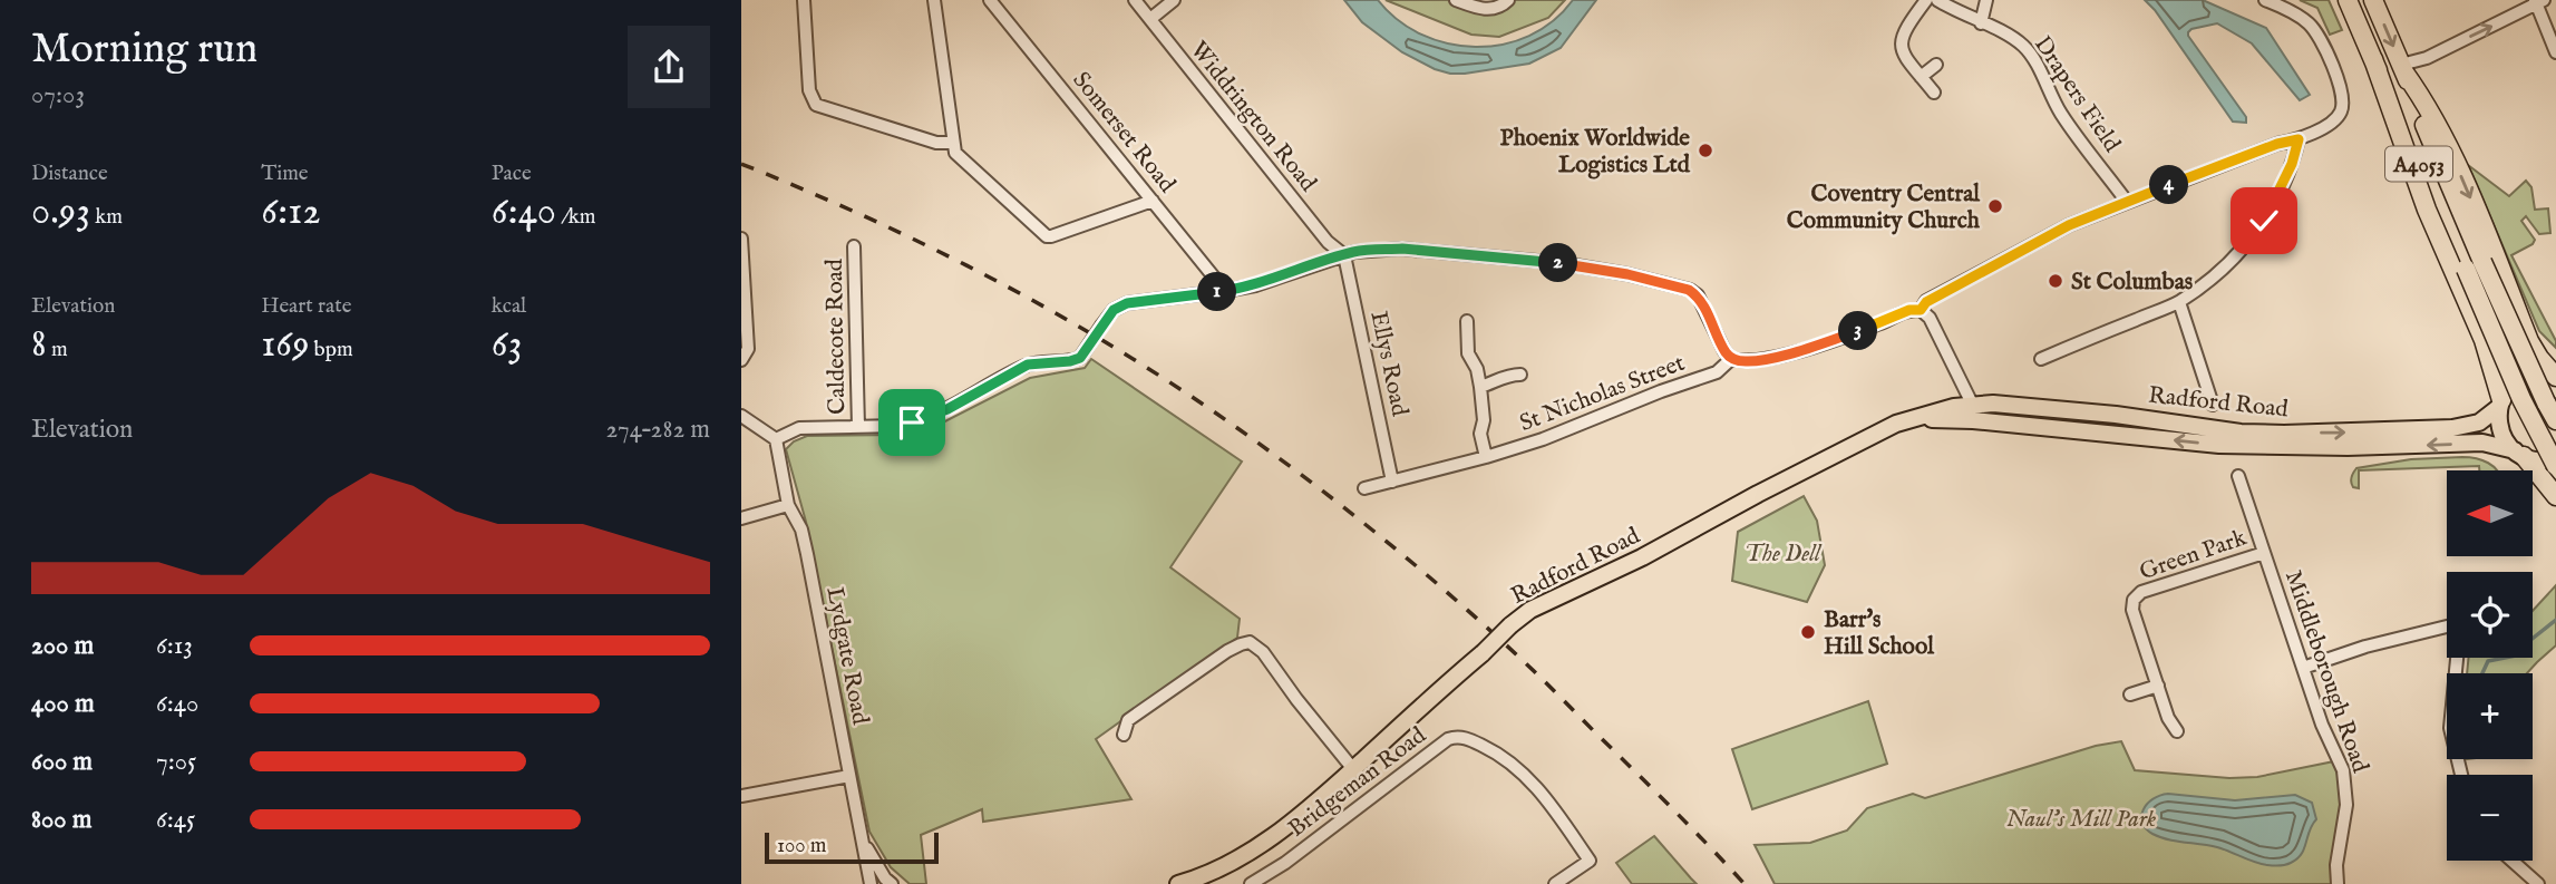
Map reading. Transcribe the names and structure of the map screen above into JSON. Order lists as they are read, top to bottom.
{
  "streets": {
    "highway": ["A4053"],
    "main road": ["Radford Road"],
    "street": [
      "Drapers Field",
      "Widdrington Road",
      "Somerset Road",
      "Caldecote Road",
      "Ellys Road",
      "St Nicholas Street",
      "Green Park",
      "Lydgate Road",
      "Middleborough Road",
      "Bridgeman Road"
    ]
  },
  "crossings": [
    ["Drapers Field", "St Nicholas Street"],
    ["Widdrington Road", "Ellys Road"],
    ["Ellys Road", "St Nicholas Street"],
    ["Green Park", "Middleborough Road"]
  ],
  "parks": ["The Dell", "Naul's Mill Park"],
  "places": [
    "Phoenix Worldwide Logistics Ltd",
    "Coventry Central Community Church",
    "St Columbas",
    "Barr's Hill School"
  ],
  "scale_bar": "100 m",
  "north": "left",
  "page": {
    "heading": ["Morning run", "07:03"],
    "stats": [
      ["Distance", "0.93 km"],
      ["Time", "6:12"],
      ["Pace", "6:40 /km"],
      ["Elevation", "8 m"],
      ["Heart rate", "169 bpm"],
      ["kcal", "63"]
    ],
    "pins": [
      "4",
      "2",
      "1",
      "3"
    ],
    "chart": ["Elevation", "274–282 m"],
    "map_buttons": ["+", "−"],
    "list": [
      {
        "name": "200 m",
        "note": "6:13"
      },
      {
        "name": "400 m",
        "note": "6:40"
      },
      {
        "name": "600 m",
        "note": "7:05"
      },
      {
        "name": "800 m",
        "note": "6:45"
      }
    ],
    "scale": "100 m"
  }
}
